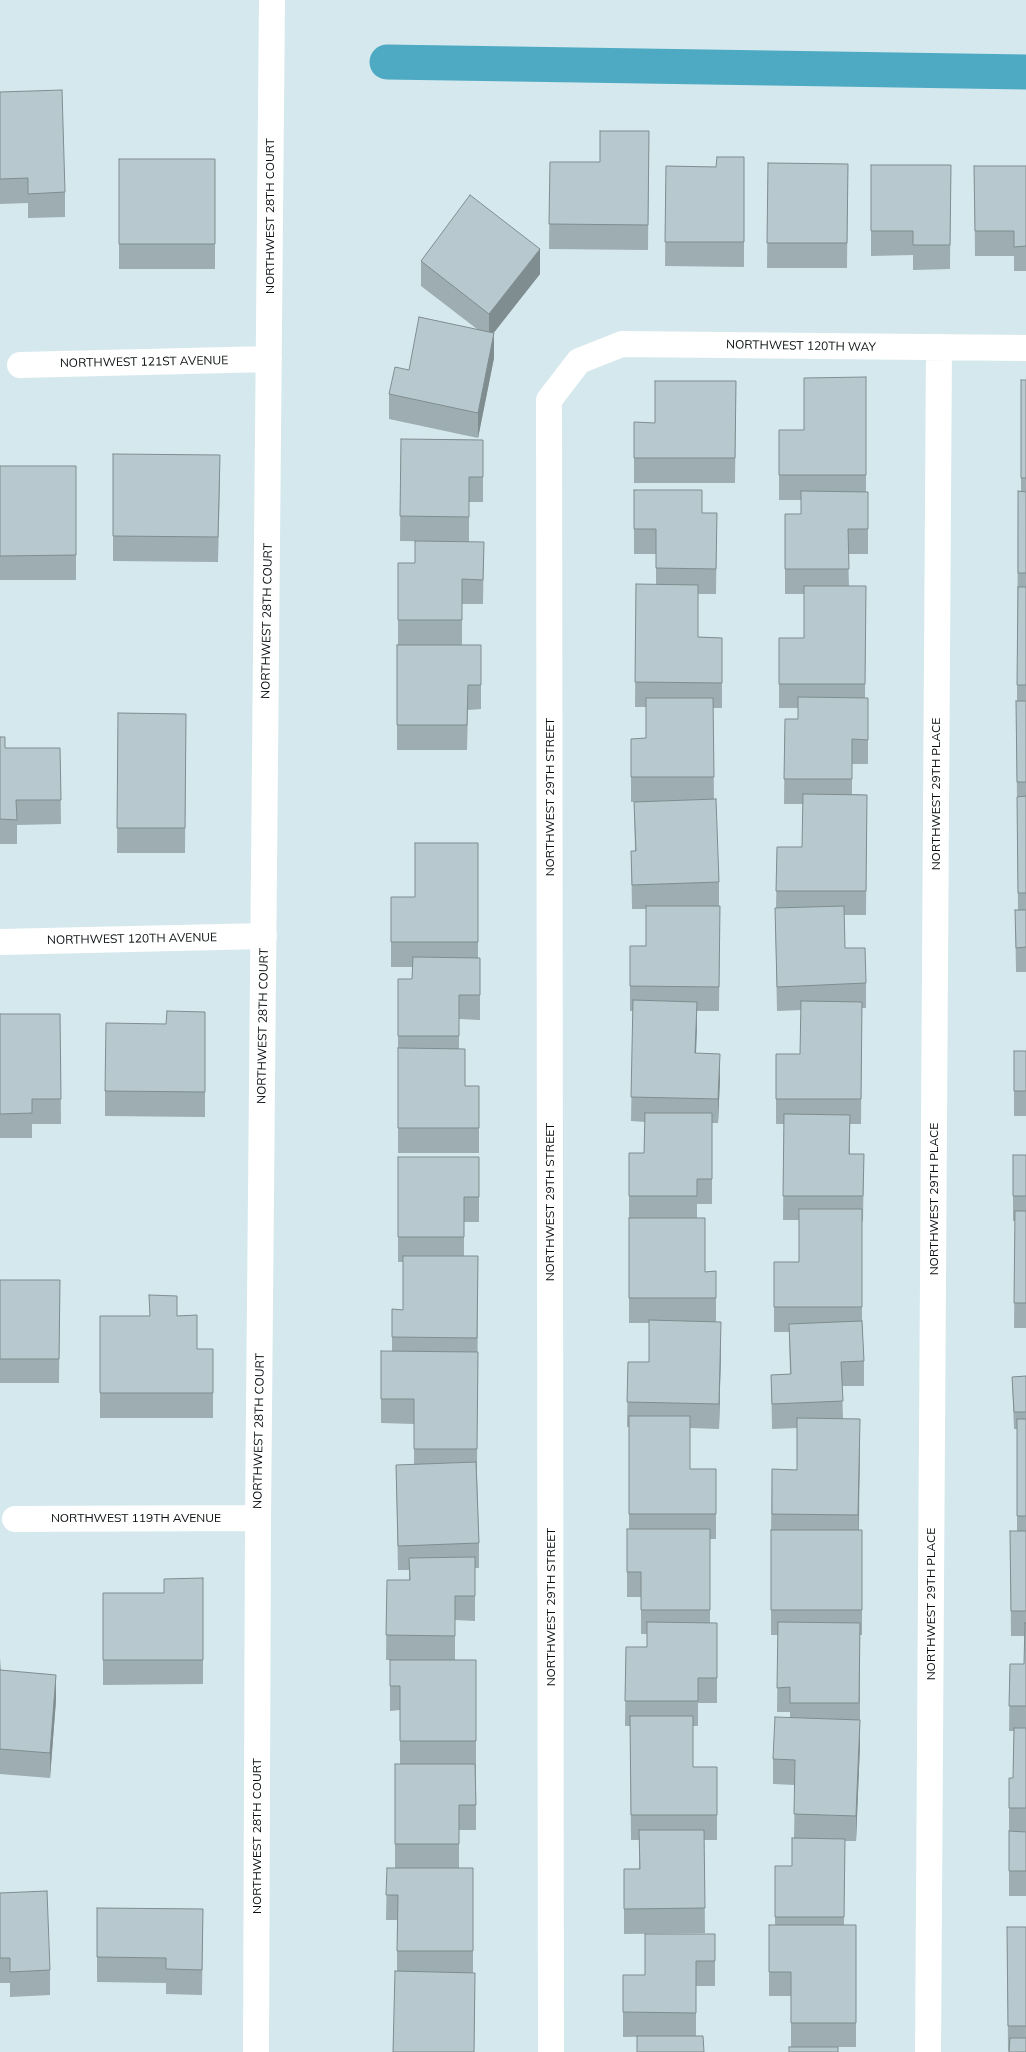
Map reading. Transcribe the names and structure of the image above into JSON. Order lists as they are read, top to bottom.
{
  "streets": {
    "street": [
      "NORTHWEST 28TH COURT",
      "NORTHWEST 120TH WAY",
      "NORTHWEST 121ST AVENUE",
      "NORTHWEST 29TH PLACE",
      "NORTHWEST 29TH STREET",
      "NORTHWEST 120TH AVENUE",
      "NORTHWEST 119TH AVENUE"
    ]
  },
  "crossings": [
    ["NORTHWEST 28TH COURT", "NORTHWEST 121ST AVENUE"],
    ["NORTHWEST 28TH COURT", "NORTHWEST 120TH AVENUE"],
    ["NORTHWEST 28TH COURT", "NORTHWEST 119TH AVENUE"],
    ["NORTHWEST 120TH WAY", "NORTHWEST 29TH PLACE"],
    ["NORTHWEST 120TH WAY", "NORTHWEST 29TH STREET"]
  ]
}
